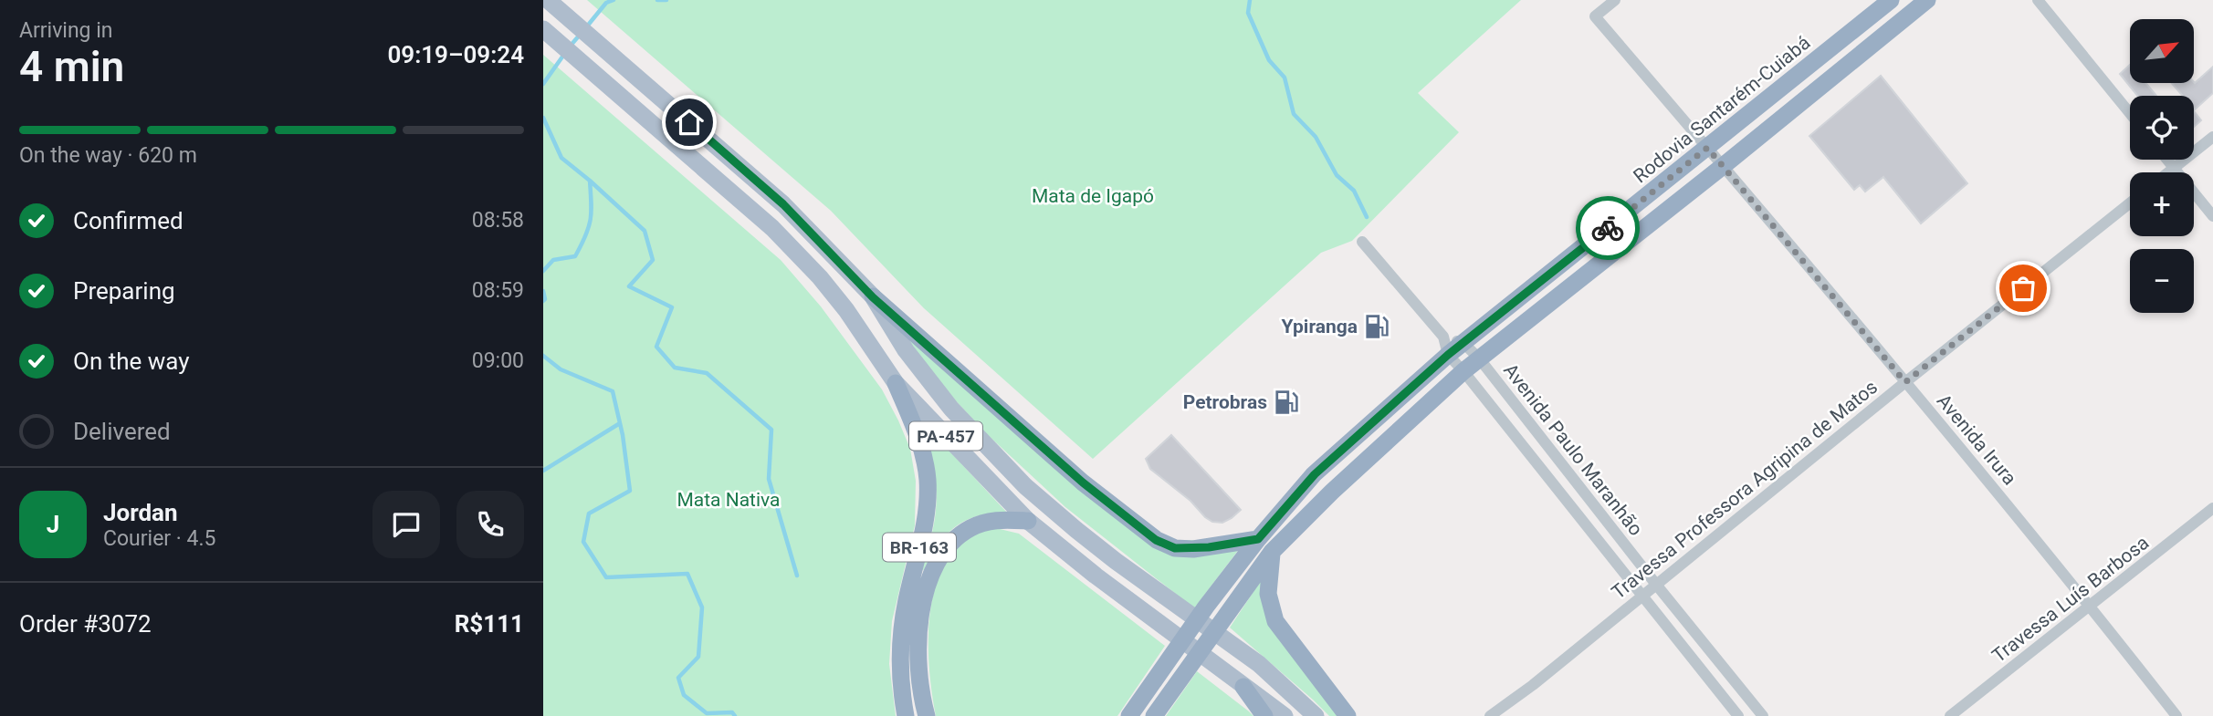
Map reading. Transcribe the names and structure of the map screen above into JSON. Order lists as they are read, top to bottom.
{
  "streets": {
    "highway": ["Rodovia Santarém-Cuiabá", "BR-163"],
    "main road": ["PA-457"],
    "street": [
      "Avenida Irura",
      "Avenida Paulo Maranhão",
      "Travessa Professora Agripina de Matos",
      "Travessa Luís Barbosa"
    ]
  },
  "crossings": [
    ["Rodovia Santarém-Cuiabá", "Avenida Irura"],
    ["Rodovia Santarém-Cuiabá", "Avenida Paulo Maranhão"],
    ["PA-457", "BR-163"],
    ["Avenida Irura", "Travessa Professora Agripina de Matos"],
    ["Avenida Irura", "Travessa Luís Barbosa"],
    ["Avenida Paulo Maranhão", "Travessa Professora Agripina de Matos"]
  ],
  "parks": ["Mata de Igapó", "Mata Nativa"],
  "places": {
    "fuel station": ["Ypiranga", "Petrobras"]
  },
  "north": "top right",
  "page": {
    "heading": ["4 min", "Arriving in", "09:19–09:24"],
    "panel": [
      "Jordan",
      "Courier · 4.5",
      "Order #3072",
      "R$111"
    ],
    "map_buttons": ["+", "−"],
    "bar": "On the way · 620 m",
    "list": [
      ["Confirmed", "08:58"],
      ["Preparing", "08:59"],
      ["On the way", "09:00"],
      "Delivered"
    ],
    "round": "J"
  }
}
